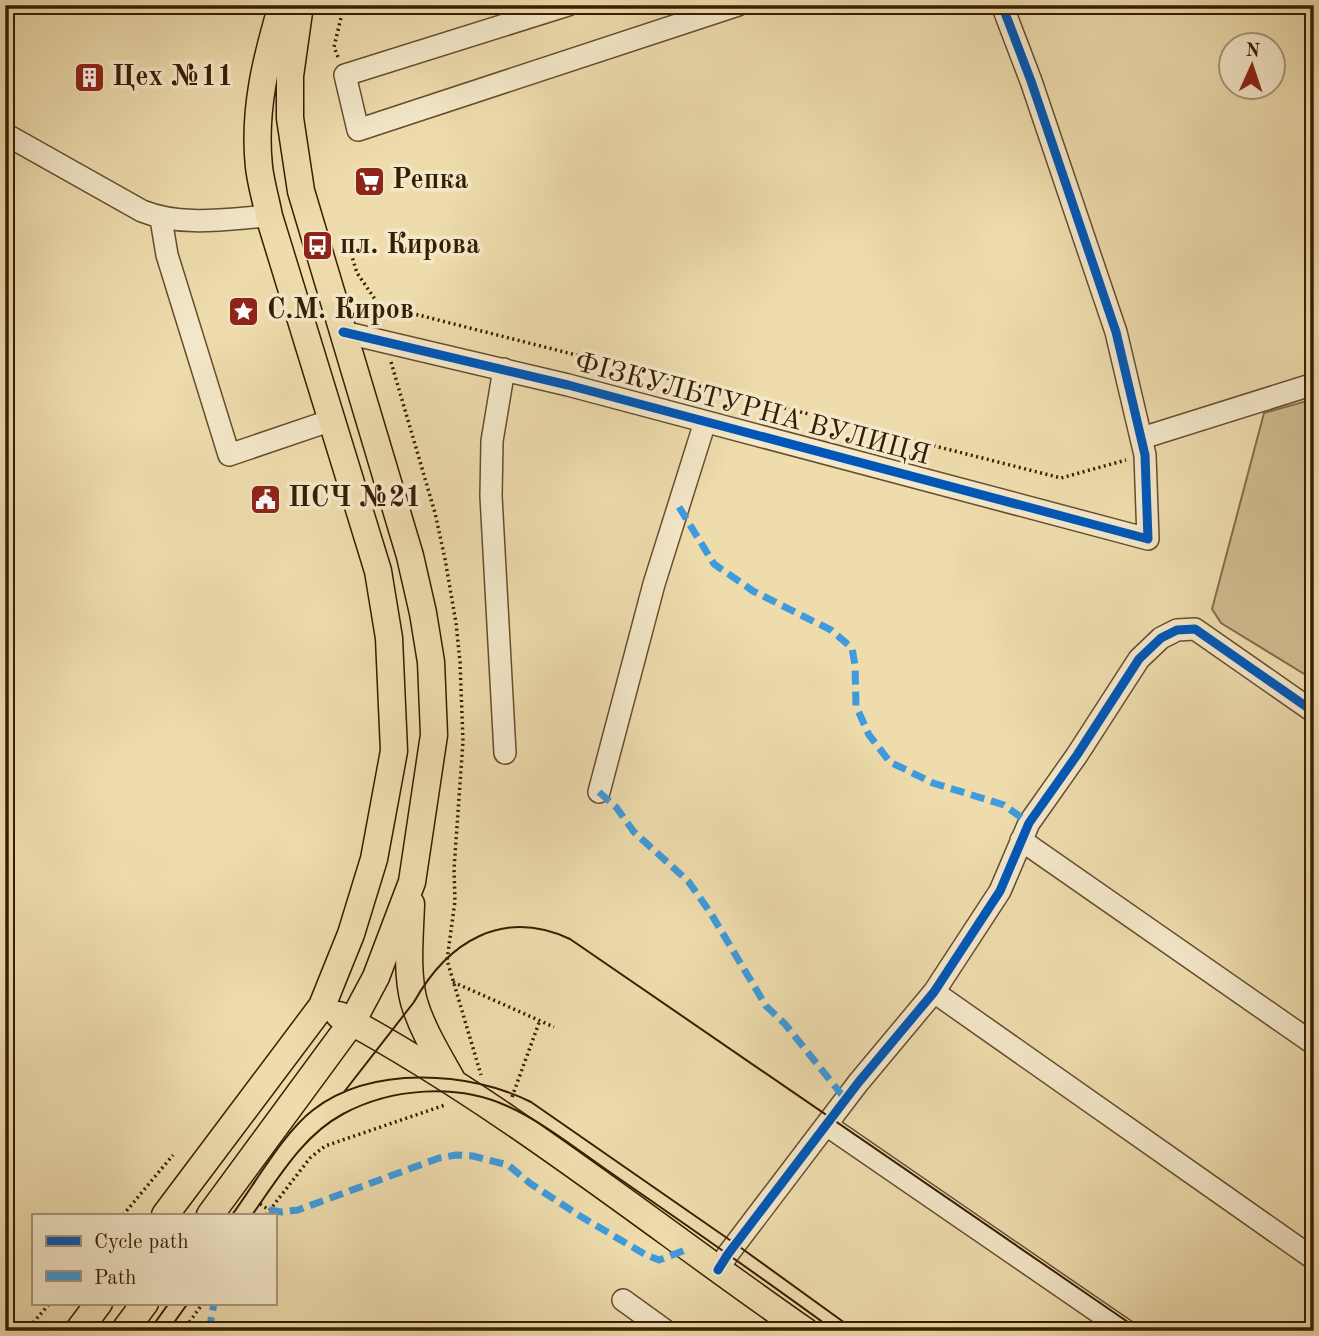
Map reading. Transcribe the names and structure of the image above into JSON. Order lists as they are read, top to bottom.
{
  "streets": {
    "street": ["ФІЗКУЛЬТУРНА ВУЛИЦЯ"]
  },
  "places": {
    "building": ["Цех №11"],
    "supermarket": ["Репка"],
    "bus stop": ["пл. Кирова"],
    "place": ["С.М. Киров"],
    "public building": ["ПСЧ №21"]
  },
  "legend": ["Cycle path", "Path"],
  "north": "top"
}
